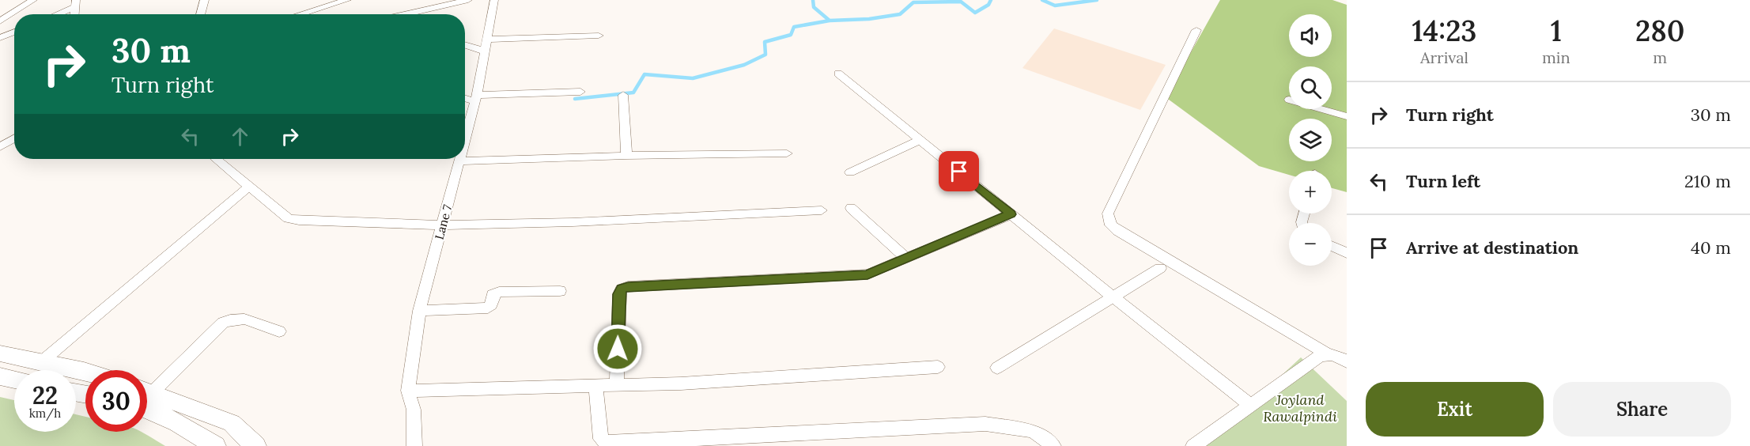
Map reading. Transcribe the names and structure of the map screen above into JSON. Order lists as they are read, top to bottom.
{
  "streets": {
    "street": ["Lane 7"]
  },
  "parks": ["Joyland Rawalpindi"],
  "page": {
    "eta": [
      "14:23",
      "Arrival",
      "1",
      "min",
      "280",
      "m"
    ],
    "map_buttons": ["+", "−"],
    "turn": ["30 m", "Turn right"],
    "list": [
      {
        "name": "Turn right",
        "value": "30 m"
      },
      {
        "name": "Turn left",
        "value": "210 m"
      },
      {
        "name": "Arrive at destination",
        "value": "40 m"
      }
    ],
    "speed": "22 km/h",
    "limit": "30",
    "buttons": ["Exit", "Share"]
  }
}
